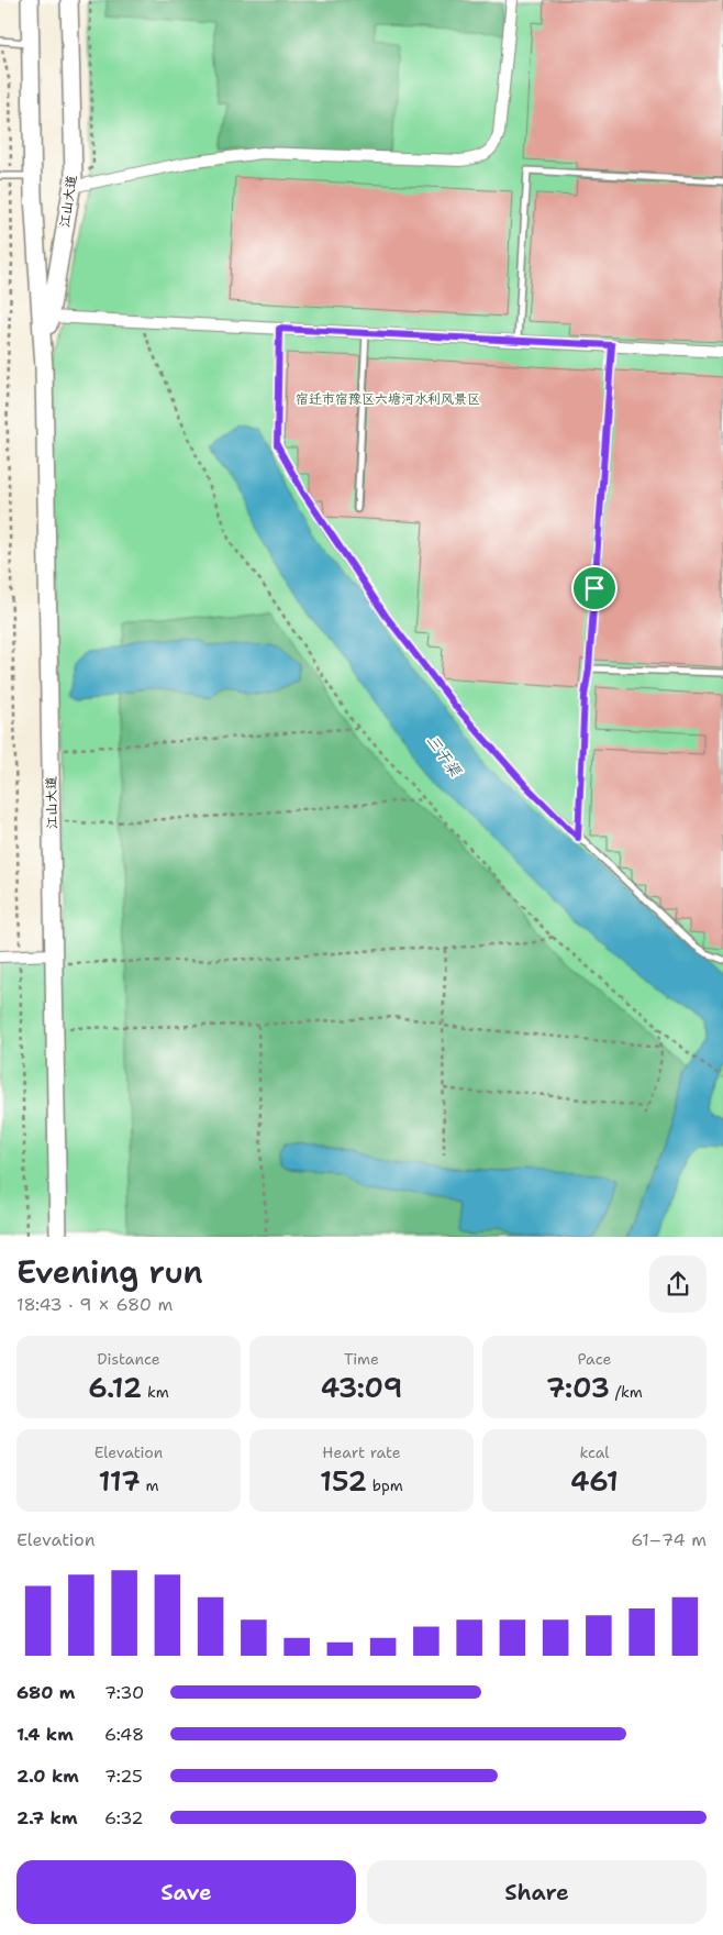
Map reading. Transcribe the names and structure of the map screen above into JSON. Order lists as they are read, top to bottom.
{
  "streets": {
    "main road": ["江山大道"]
  },
  "water": ["三干渠"],
  "parks": ["宿迁市宿豫区六塘河水利风景区"],
  "page": {
    "heading": ["Evening run", "18:43 · 9 × 680 m"],
    "stats": [
      ["Distance", "6.12 km"],
      ["Time", "43:09"],
      ["Pace", "7:03 /km"],
      ["Elevation", "117 m"],
      ["Heart rate", "152 bpm"],
      ["kcal", "461"]
    ],
    "chart": ["Elevation", "61–74 m"],
    "list": [
      {
        "name": "680 m",
        "note": "7:30"
      },
      {
        "name": "1.4 km",
        "note": "6:48"
      },
      {
        "name": "2.0 km",
        "note": "7:25"
      },
      {
        "name": "2.7 km",
        "note": "6:32"
      }
    ],
    "buttons": ["Save", "Share"]
  }
}
